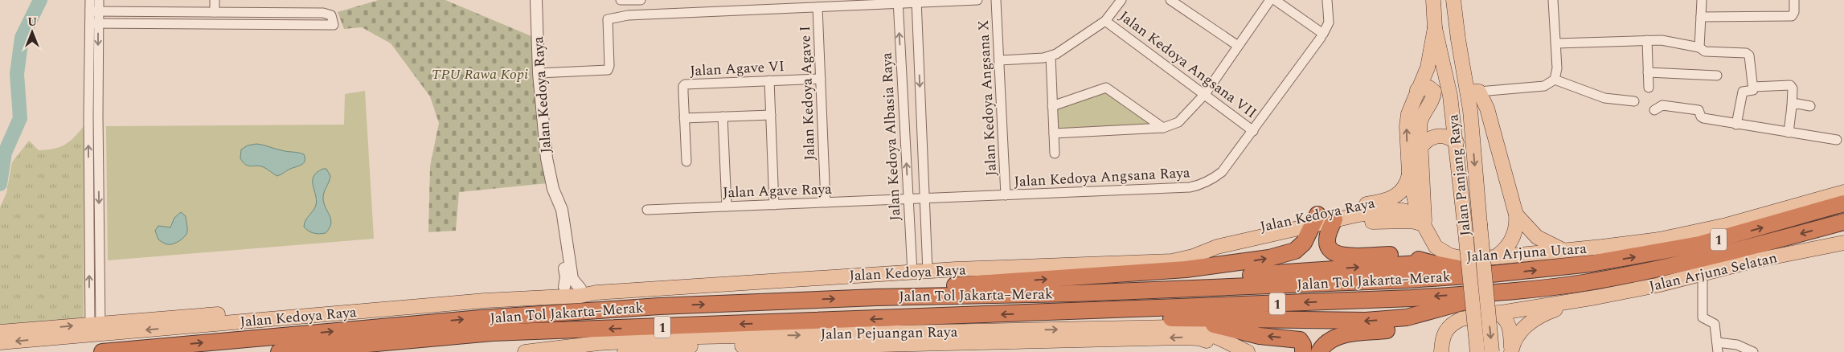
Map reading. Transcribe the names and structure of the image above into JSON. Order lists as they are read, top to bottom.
{
  "streets": {
    "highway": ["1", "Jalan Tol Jakarta–Merak"],
    "main road": [
      "Jalan Kedoya Raya",
      "Jalan Panjang Raya",
      "Jalan Arjuna Utara",
      "Jalan Arjuna Selatan",
      "Jalan Pejuangan Raya"
    ],
    "street": [
      "Jalan Kedoya Angsana VII",
      "Jalan Agave VI",
      "Jalan Kedoya Agave I",
      "Jalan Kedoya Angsana X",
      "Jalan Kedoya Albasia Raya",
      "Jalan Kedoya Angsana Raya",
      "Jalan Agave Raya"
    ]
  },
  "crossings": [
    ["Jalan Kedoya Angsana VII", "Jalan Kedoya Angsana Raya"],
    ["Jalan Agave VI", "Jalan Kedoya Agave I"],
    ["Jalan Kedoya Agave I", "Jalan Agave Raya"],
    ["Jalan Kedoya Raya", "Jalan Kedoya Albasia Raya"],
    ["Jalan Kedoya Raya", "Jalan Arjuna Utara"],
    ["Jalan Kedoya Angsana X", "Jalan Kedoya Angsana Raya"],
    ["Jalan Kedoya Albasia Raya", "Jalan Kedoya Angsana Raya"],
    ["Jalan Kedoya Albasia Raya", "Jalan Agave Raya"],
    ["Jalan Panjang Raya", "Jalan Arjuna Utara"],
    ["Jalan Kedoya Angsana Raya", "Jalan Agave Raya"]
  ],
  "parks": ["TPU Rawa Kopi"],
  "north": "top"
}
